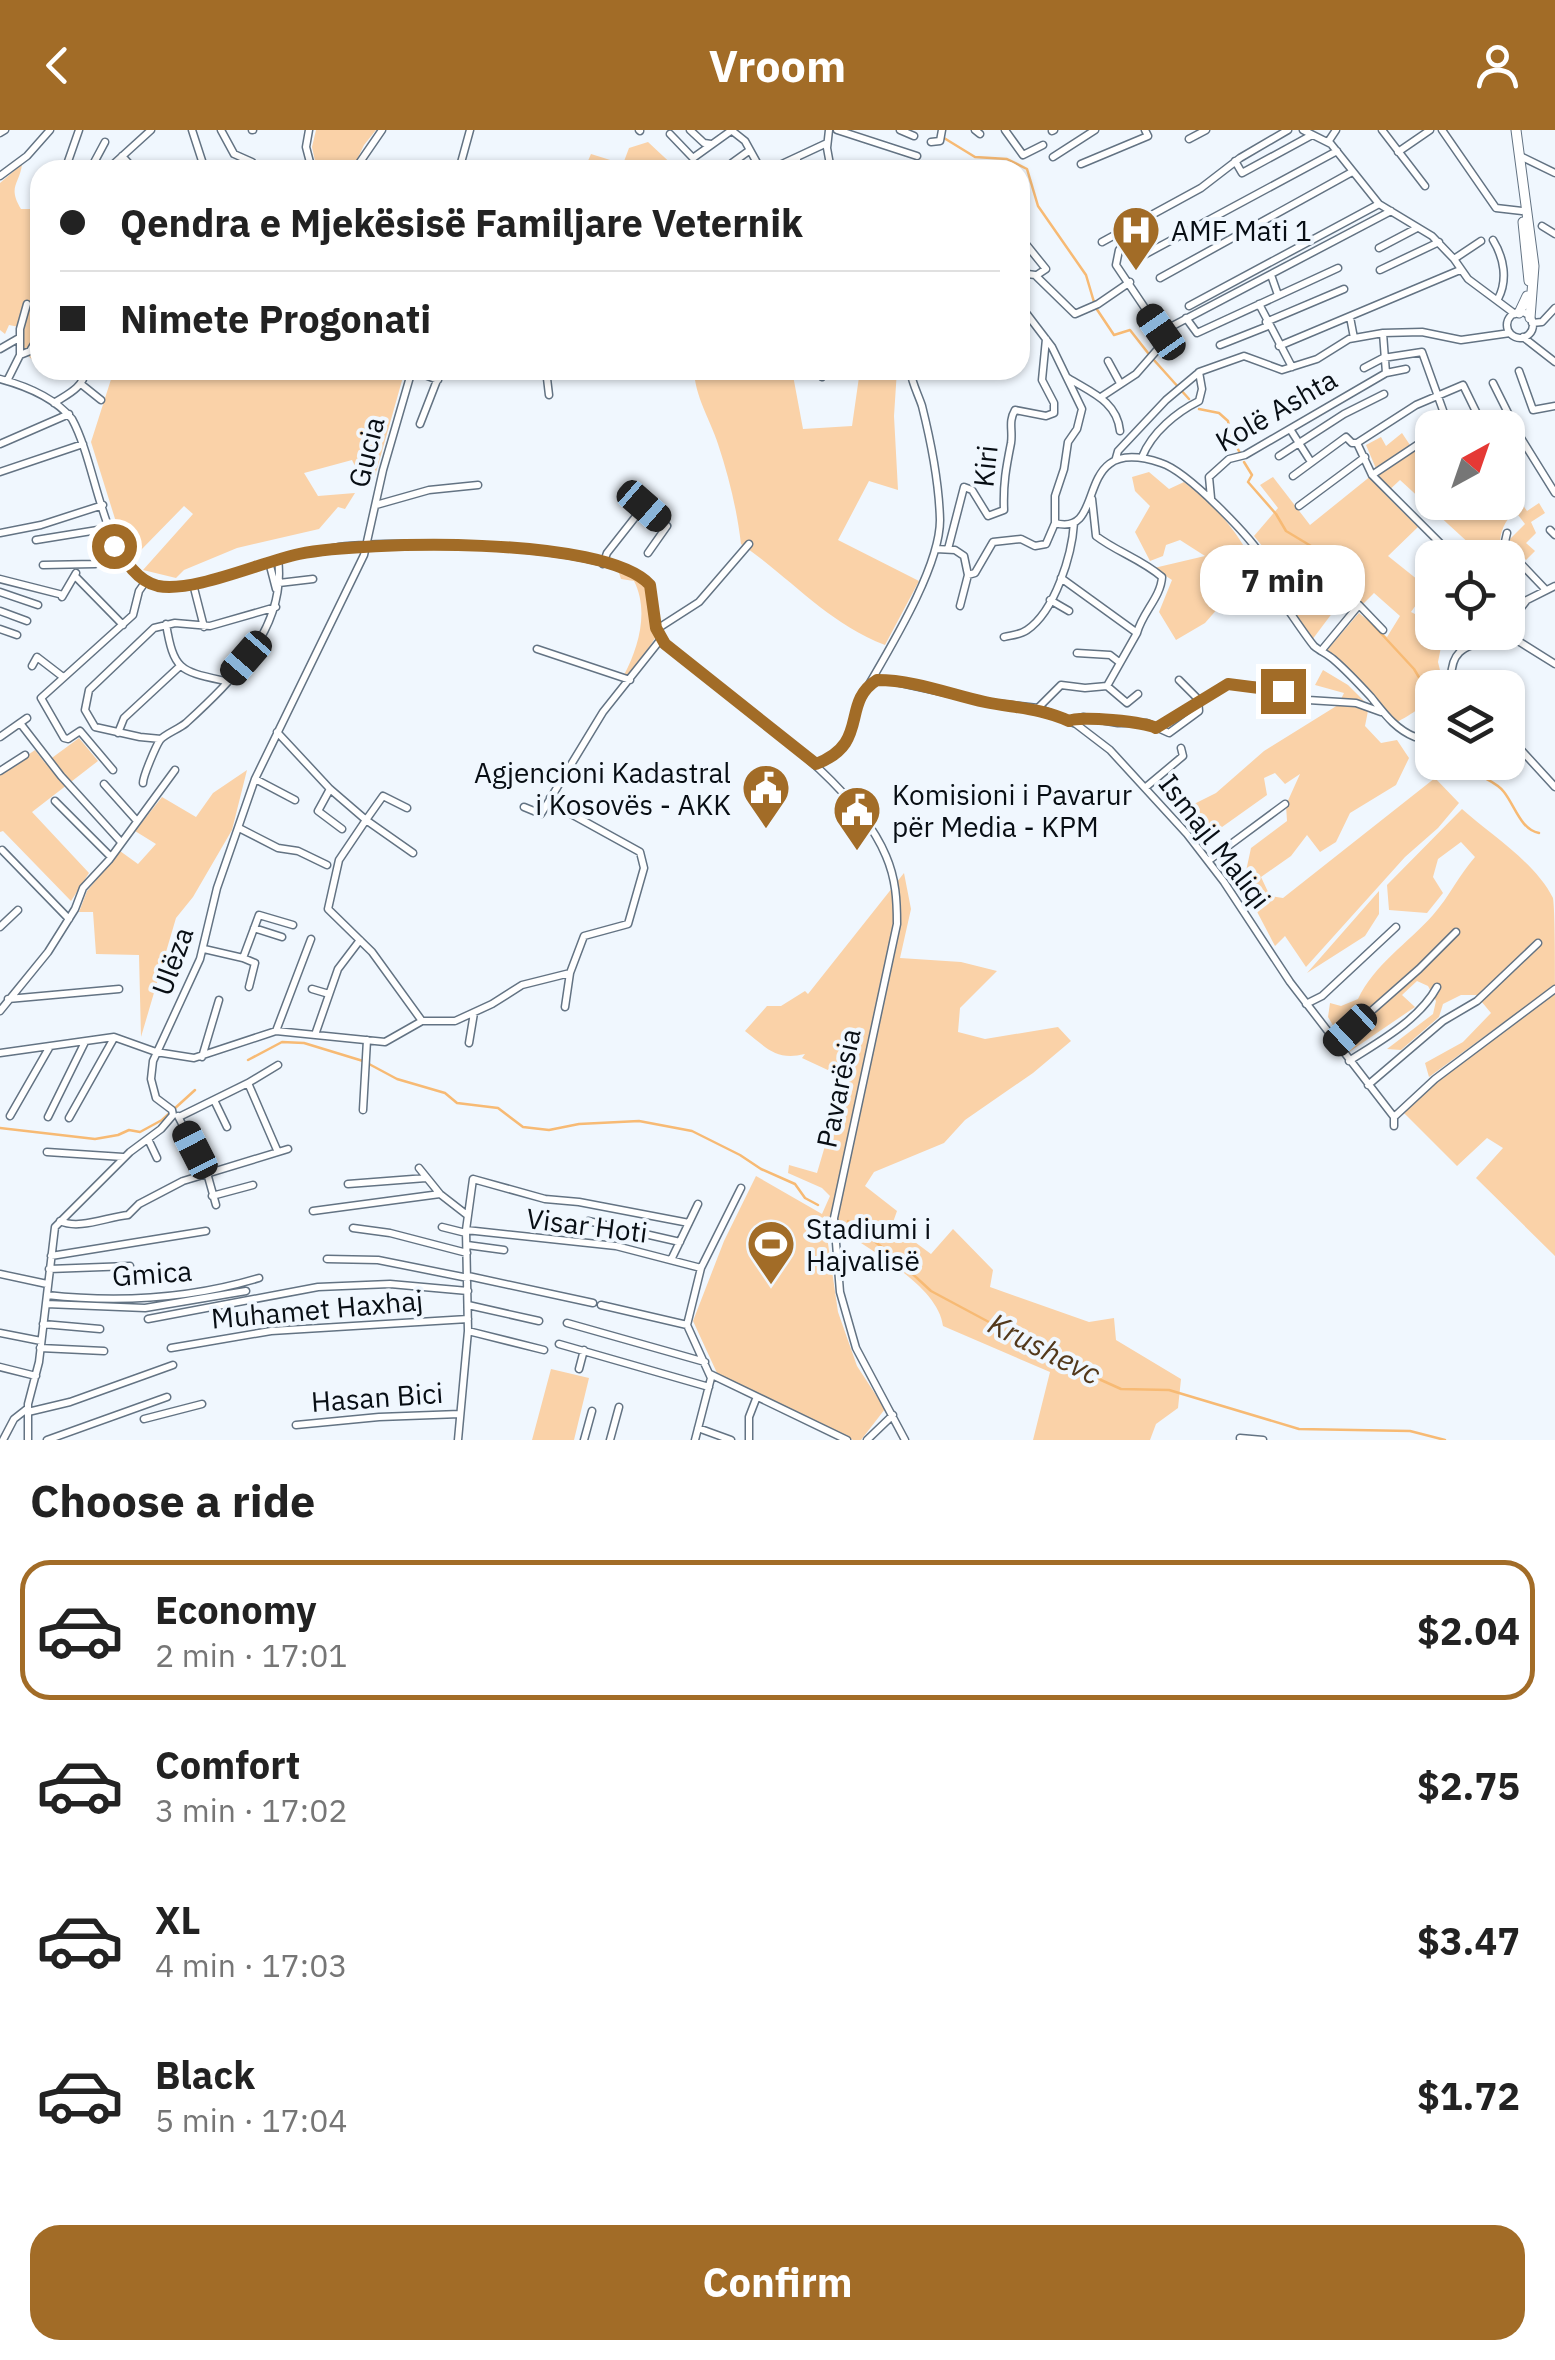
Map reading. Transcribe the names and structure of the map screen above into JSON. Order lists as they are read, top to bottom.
{
  "streets": {
    "street": [
      "Kolë Ashta",
      "Gucia",
      "Kiri",
      "Ismajl Maliqi",
      "Ulëza",
      "Pavarësia",
      "Visar Hoti",
      "Gmica",
      "Muhamet Haxhaj",
      "Hasan Bici"
    ]
  },
  "crossings": [
    ["Gucia", "Ulëza"]
  ],
  "water": ["Krushevc"],
  "places": {
    "hospital": ["AMF Mati 1"],
    "public building": ["Agjencioni Kadastral i Kosovës - AKK", "Komisioni i Pavarur për Media - KPM"],
    "sports": ["Stadiumi i Hajvalisë"]
  },
  "north": "top right",
  "page": {
    "header": "Vroom",
    "banner": ["Qendra e Mjekësisë Familjare Veternik", "Nimete Progonati"],
    "bubble": "7 min",
    "heading": "Choose a ride",
    "list": [
      {
        "name": "Economy",
        "note": "2 min · 17:01",
        "value": "$2.04"
      },
      {
        "name": "Comfort",
        "note": "3 min · 17:02",
        "value": "$2.75"
      },
      {
        "name": "XL",
        "note": "4 min · 17:03",
        "value": "$3.47"
      },
      {
        "name": "Black",
        "note": "5 min · 17:04",
        "value": "$1.72"
      }
    ],
    "buttons": "Confirm"
  }
}
